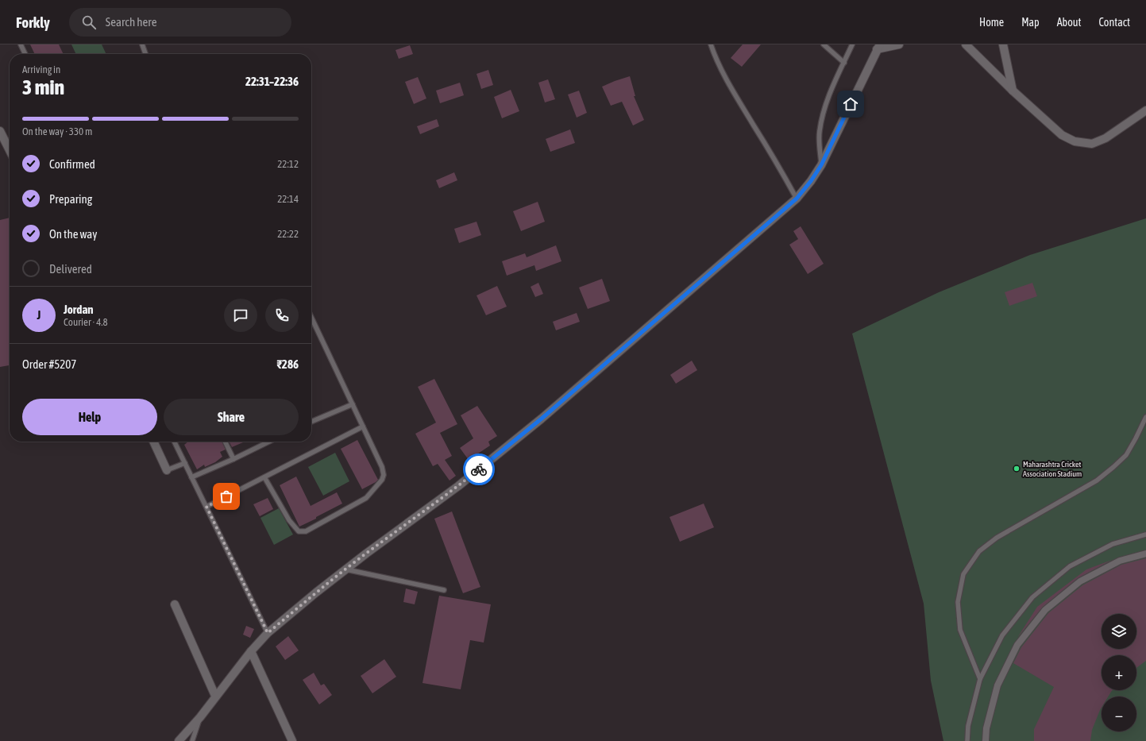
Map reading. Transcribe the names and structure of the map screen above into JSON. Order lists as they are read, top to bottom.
{
  "places": ["Maharashtra Cricket Association Stadium"],
  "page": {
    "header": "Forkly",
    "search": "Search here",
    "nav": [
      "Home",
      "Map",
      "About",
      "Contact"
    ],
    "heading": ["3 min", "Arriving in", "22:31–22:36"],
    "panel": [
      "Jordan",
      "Courier · 4.8",
      "Order #5207",
      "₹286"
    ],
    "bar": "On the way · 330 m",
    "list": [
      ["Confirmed", "22:12"],
      ["Preparing", "22:14"],
      ["On the way", "22:22"],
      "Delivered"
    ],
    "round": "J",
    "buttons": ["Help", "Share"],
    "map_buttons": ["+", "−"]
  }
}
